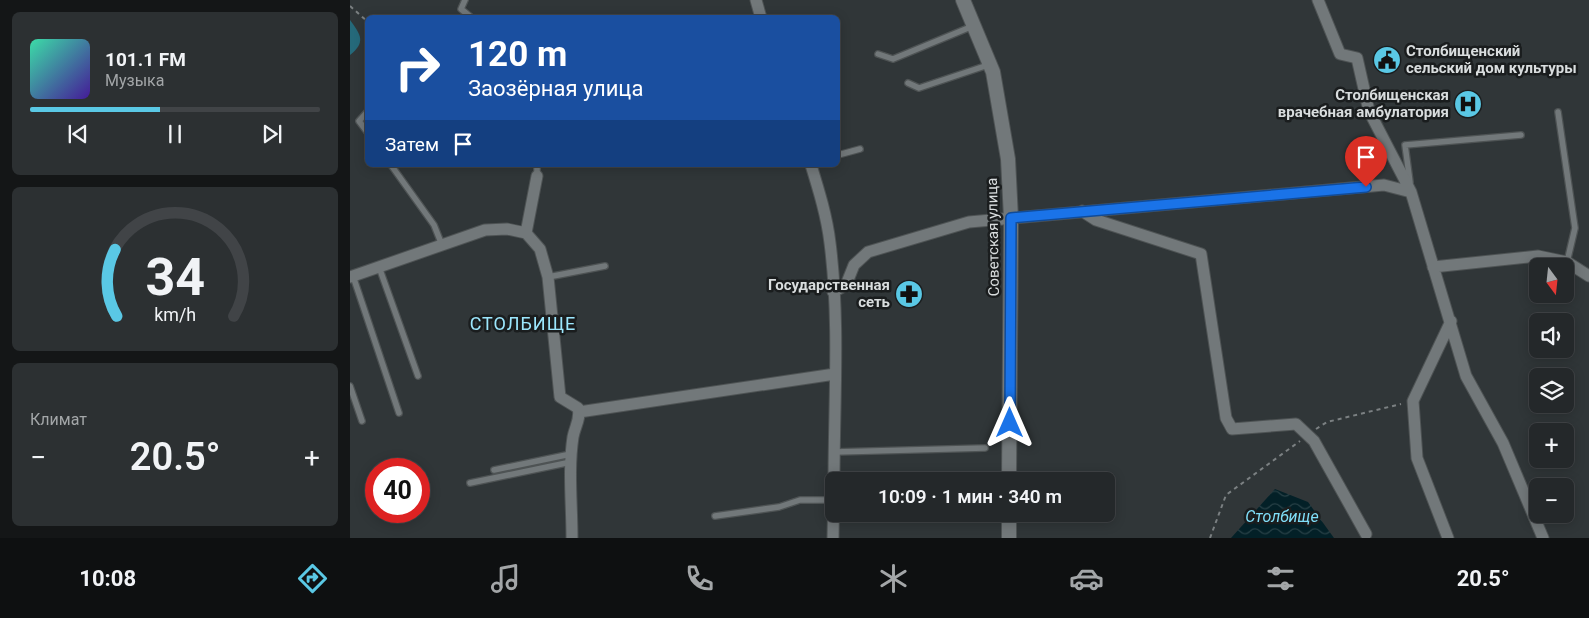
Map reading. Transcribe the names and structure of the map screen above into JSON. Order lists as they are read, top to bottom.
{
  "streets": {
    "street": ["Советская улица"]
  },
  "districts": ["СТОЛБИЩЕ"],
  "water": ["Столбище"],
  "places": {
    "public building": ["Столбищенский сельский дом культуры"],
    "hospital": ["Столбищенская врачебная амбулатория"],
    "pharmacy": ["Государственная сеть"]
  },
  "north": "bottom",
  "page": {
    "turn": ["120 m", "Заозёрная улица"],
    "song": ["101.1 FM", "Музыка"],
    "then": "Затем",
    "map_buttons": ["+", "−"],
    "tile": "Климат",
    "heat": ["−", "20.5°", "+"],
    "limit": "40",
    "trip": "10:09 · 1 мин · 340 m",
    "tabs": ["10:08", "20.5°"],
    "gauge": ["34", "km/h"]
  }
}
